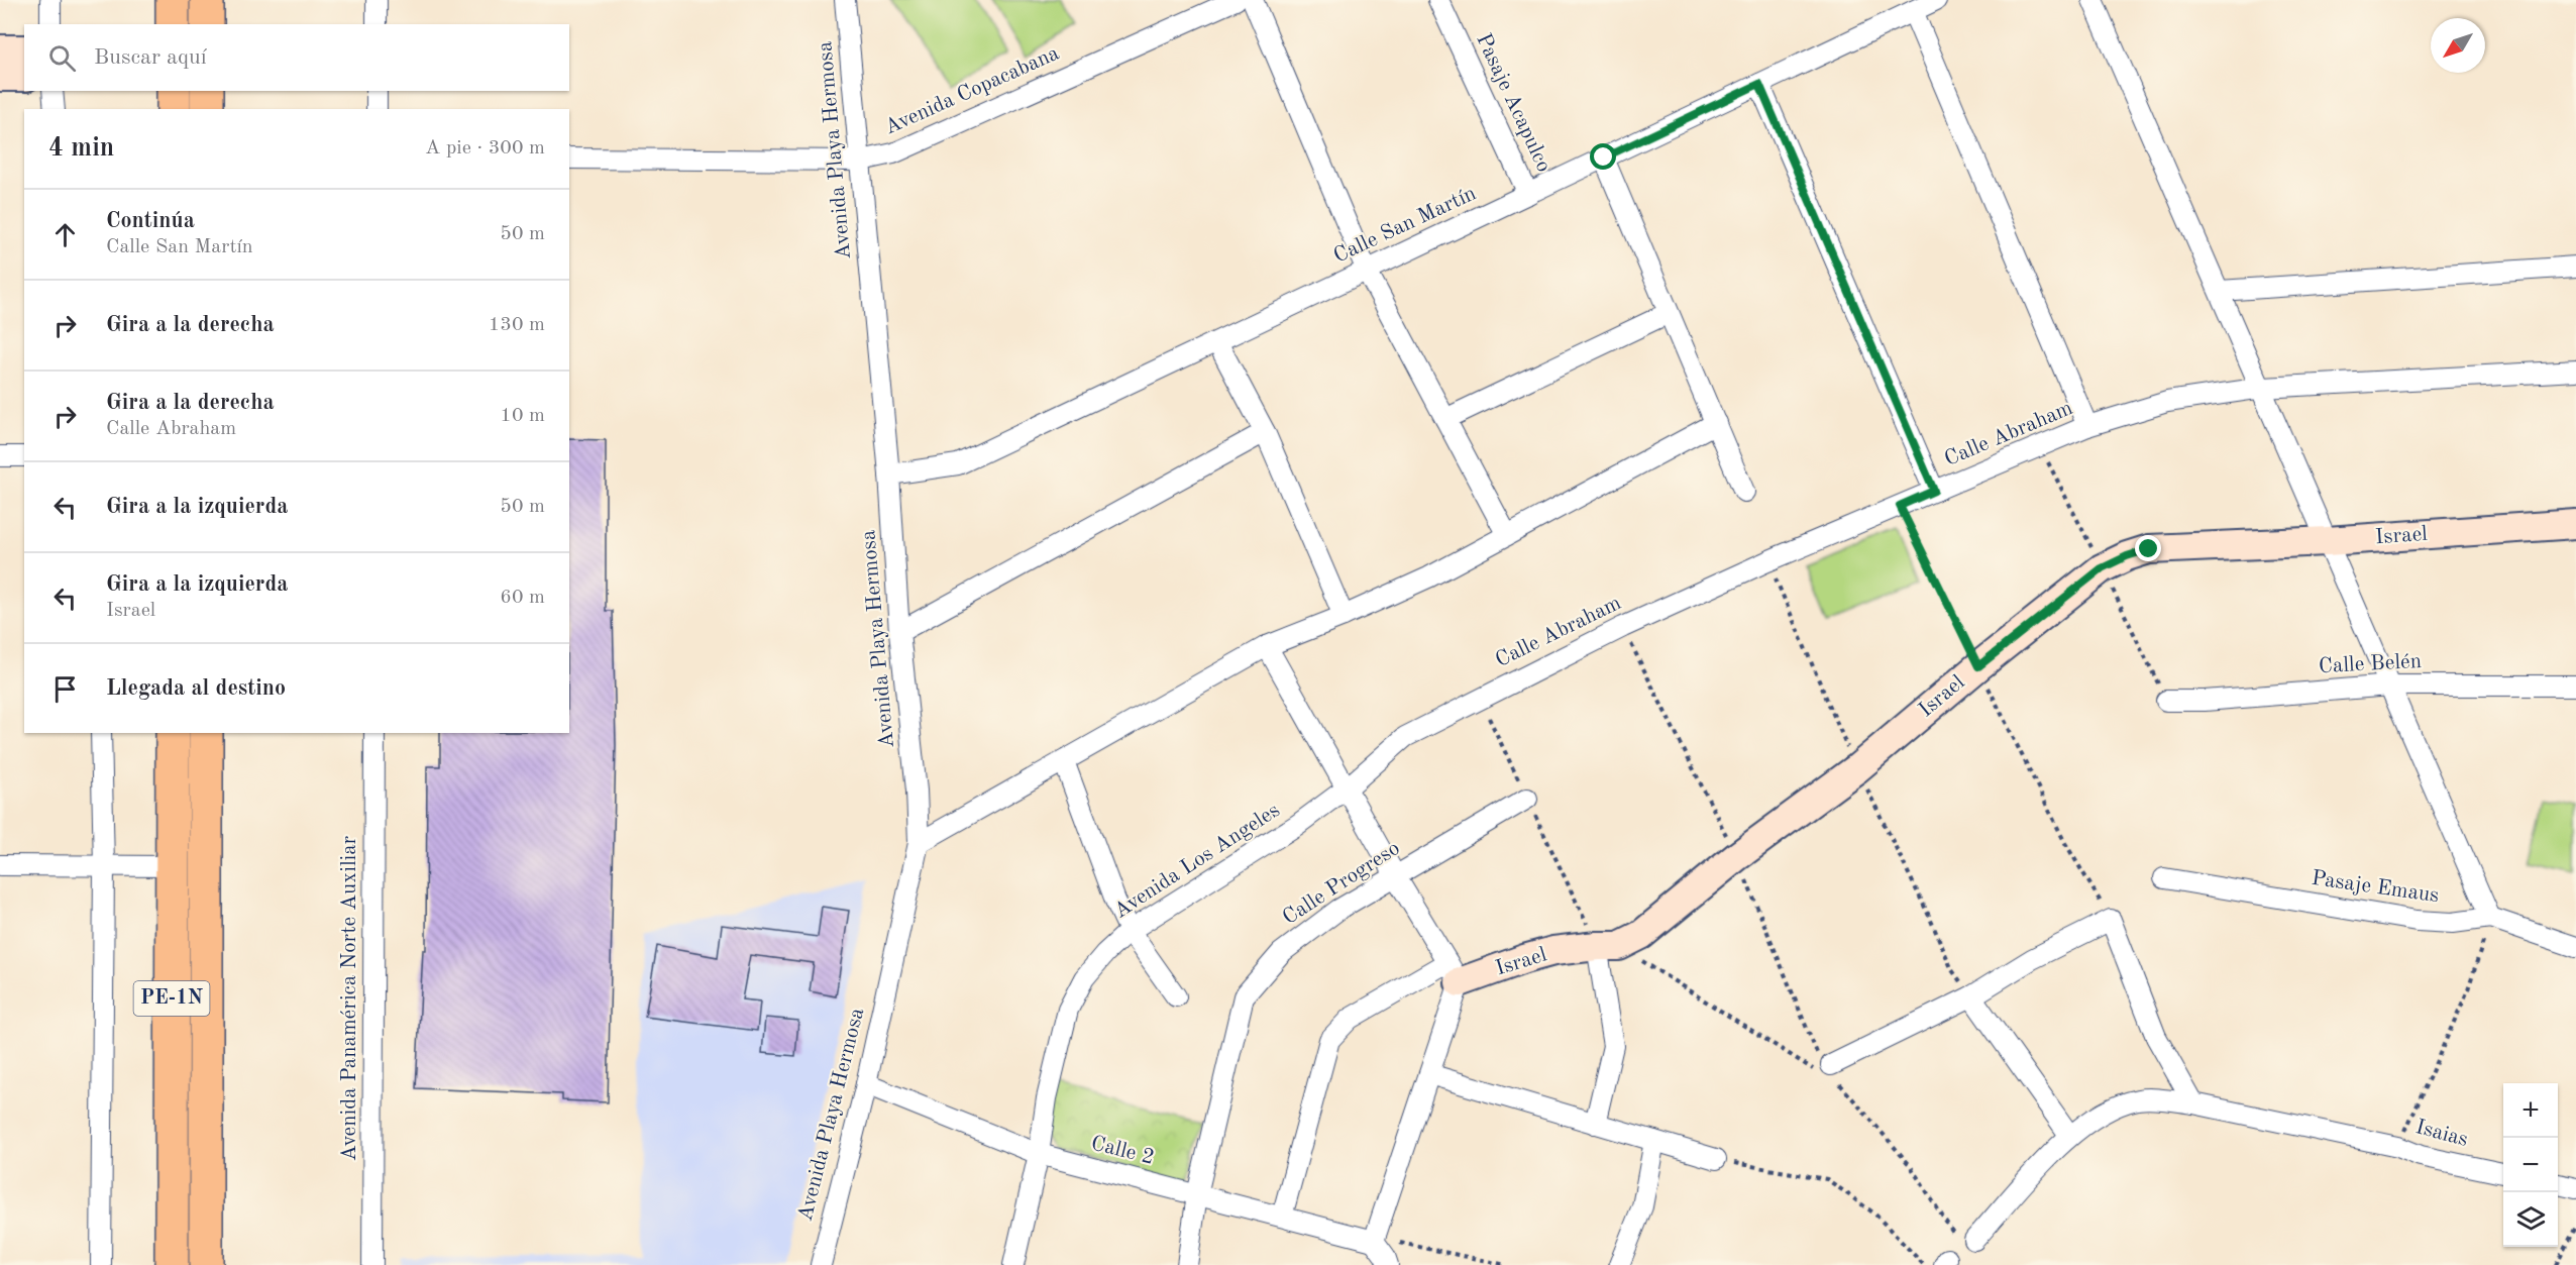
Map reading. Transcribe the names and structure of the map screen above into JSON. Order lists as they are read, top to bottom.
{
  "streets": {
    "highway": ["PE-1N"],
    "street": [
      "Avenida Copacabana",
      "Pasaje Acapulco",
      "Avenida Playa Hermosa",
      "Calle San Martín",
      "Calle Abraham",
      "Israel",
      "Calle Belén",
      "Avenida Los Angeles",
      "Calle Progreso",
      "Pasaje Emaus",
      "Avenida Panamérica Norte Auxiliar",
      "Isaias",
      "Calle 2"
    ]
  },
  "crossings": [
    ["Avenida Copacabana", "Avenida Playa Hermosa"],
    ["Pasaje Acapulco", "Calle San Martín"],
    ["Avenida Playa Hermosa", "Calle San Martín"],
    ["Avenida Playa Hermosa", "Calle 2"],
    ["Calle Abraham", "Avenida Los Angeles"],
    ["Avenida Los Angeles", "Calle 2"],
    ["Calle Progreso", "Calle 2"]
  ],
  "north": "bottom left",
  "page": {
    "search": "Buscar aquí",
    "heading": ["4 min", "A pie · 300 m"],
    "list": [
      ["Continúa", "Calle San Martín", "50 m"],
      ["Gira a la derecha", "130 m"],
      ["Gira a la derecha", "Calle Abraham", "10 m"],
      ["Gira a la izquierda", "50 m"],
      ["Gira a la izquierda", "Israel", "60 m"],
      "Llegada al destino"
    ],
    "map_buttons": ["+", "−"]
  }
}
